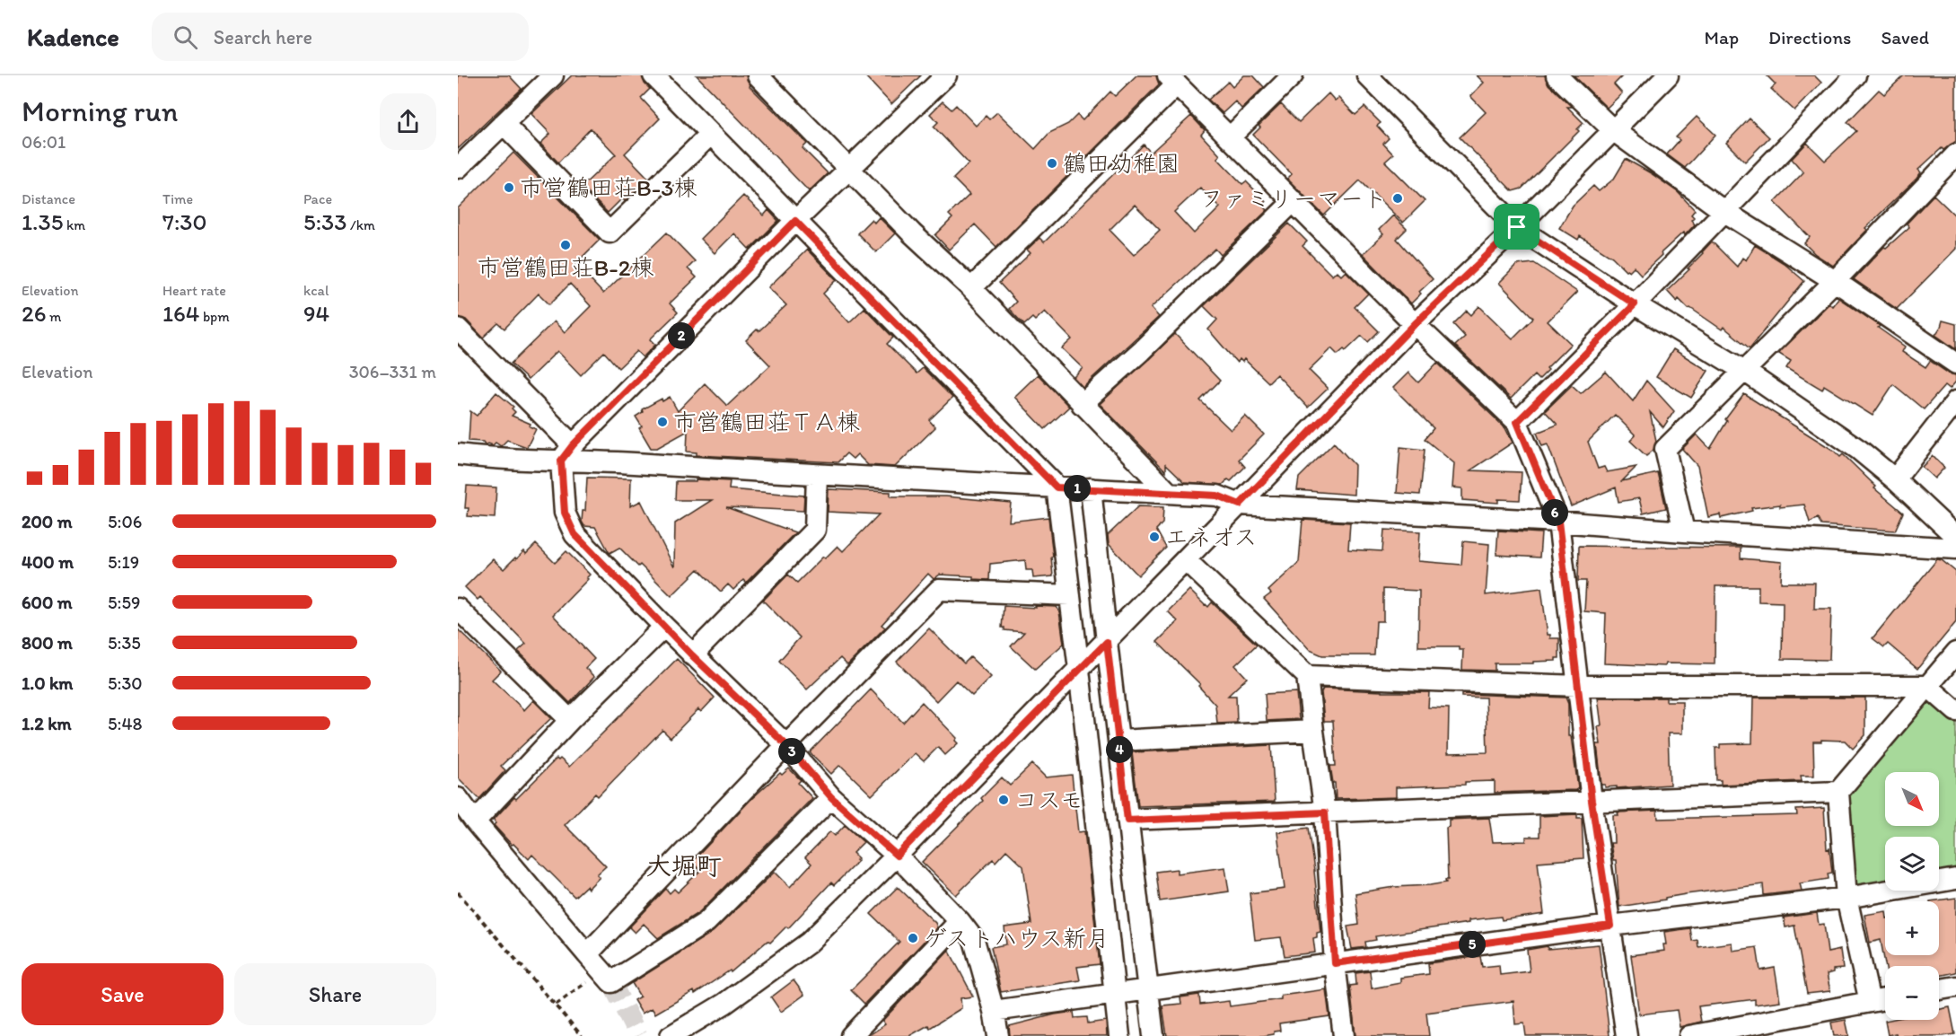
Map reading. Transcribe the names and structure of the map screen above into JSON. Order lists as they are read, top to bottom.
{
  "districts": ["大堀町"],
  "places": [
    "鶴田幼稚園",
    "市営鶴田荘B-3棟",
    "ファミリーマート",
    "市営鶴田荘B-2棟",
    "市営鶴田荘ＴＡ棟",
    "エネオス",
    "コスモ",
    "ゲストハウス新月"
  ],
  "north": "bottom right",
  "page": {
    "header": "Kadence",
    "search": "Search here",
    "nav": ["Map", "Directions", "Saved"],
    "heading": ["Morning run", "06:01"],
    "stats": [
      ["Distance", "1.35 km"],
      ["Time", "7:30"],
      ["Pace", "5:33 /km"],
      ["Elevation", "26 m"],
      ["Heart rate", "164 bpm"],
      ["kcal", "94"]
    ],
    "pins": [
      "2",
      "1",
      "6",
      "4",
      "3",
      "5"
    ],
    "chart": ["Elevation", "306–331 m"],
    "list": [
      {
        "name": "200 m",
        "note": "5:06"
      },
      {
        "name": "400 m",
        "note": "5:19"
      },
      {
        "name": "600 m",
        "note": "5:59"
      },
      {
        "name": "800 m",
        "note": "5:35"
      },
      {
        "name": "1.0 km",
        "note": "5:30"
      },
      {
        "name": "1.2 km",
        "note": "5:48"
      }
    ],
    "map_buttons": ["+", "−"],
    "buttons": ["Save", "Share"]
  }
}
